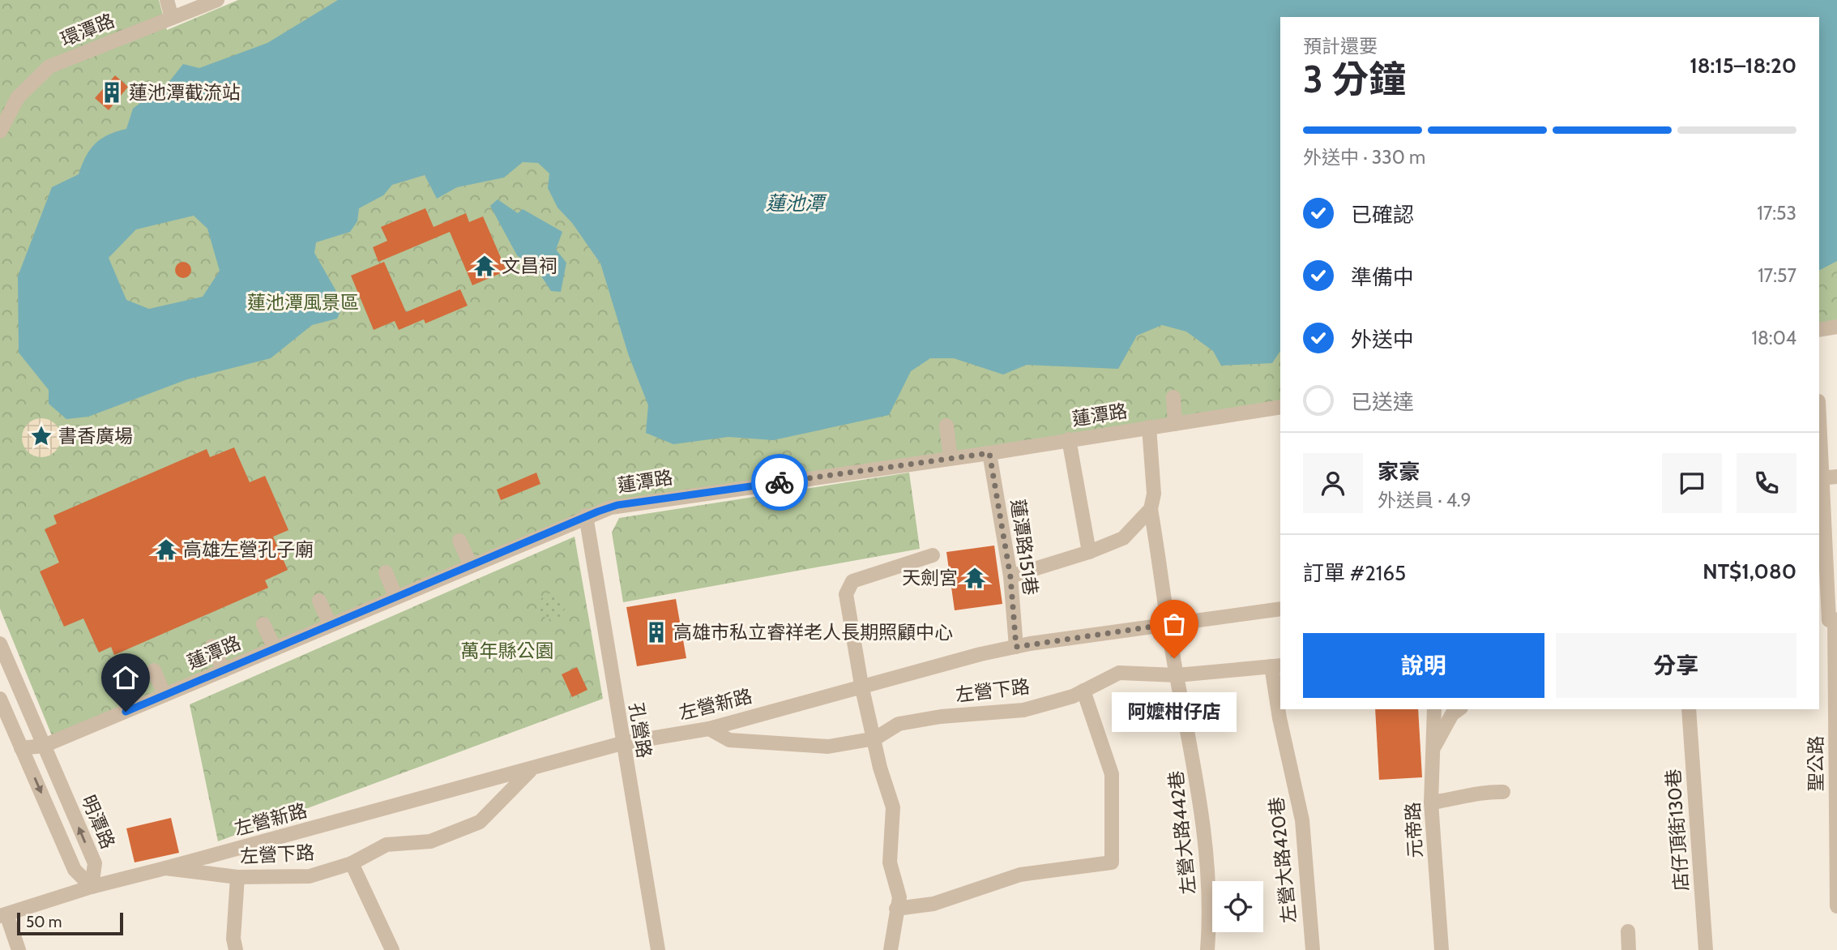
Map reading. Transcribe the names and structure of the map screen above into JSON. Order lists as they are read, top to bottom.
{
  "streets": {
    "street": [
      "環潭路",
      "蓮潭路",
      "蓮潭路151巷",
      "左營下路",
      "左營新路",
      "孔營路",
      "聖公路",
      "明潭路",
      "元帝路",
      "店仔頂街130巷",
      "左營大路442巷",
      "左營大路420巷"
    ]
  },
  "crossings": [
    ["蓮潭路", "蓮潭路151巷"],
    ["蓮潭路", "孔營路"],
    ["蓮潭路", "明潭路"],
    ["蓮潭路", "左營大路442巷"],
    ["蓮潭路151巷", "左營新路"],
    ["左營下路", "左營新路"],
    ["左營下路", "明潭路"],
    ["左營下路", "左營大路442巷"],
    ["左營下路", "左營大路420巷"],
    ["左營新路", "孔營路"],
    ["左營新路", "左營大路442巷"]
  ],
  "water": ["蓮池潭"],
  "parks": ["蓮池潭風景區", "萬年縣公園"],
  "places": {
    "building": ["蓮池潭截流站", "高雄市私立睿祥老人長期照顧中心"],
    "temple": ["文昌祠", "高雄左營孔子廟", "天劍宮"],
    "place": ["書香廣場"],
    "other": ["阿嬤柑仔店"]
  },
  "scale_bar": "50 m",
  "page": {
    "heading": ["3 分鐘", "預計還要", "18:15–18:20"],
    "panel": [
      "家豪",
      "外送員 · 4.9",
      "訂單 #2165",
      "NT$1,080"
    ],
    "bar": "外送中 · 330 m",
    "list": [
      ["已確認", "17:53"],
      ["準備中", "17:57"],
      ["外送中", "18:04"],
      "已送達"
    ],
    "buttons": ["說明", "分享"],
    "bubble": "阿嬤柑仔店",
    "scale": "50 m"
  }
}
